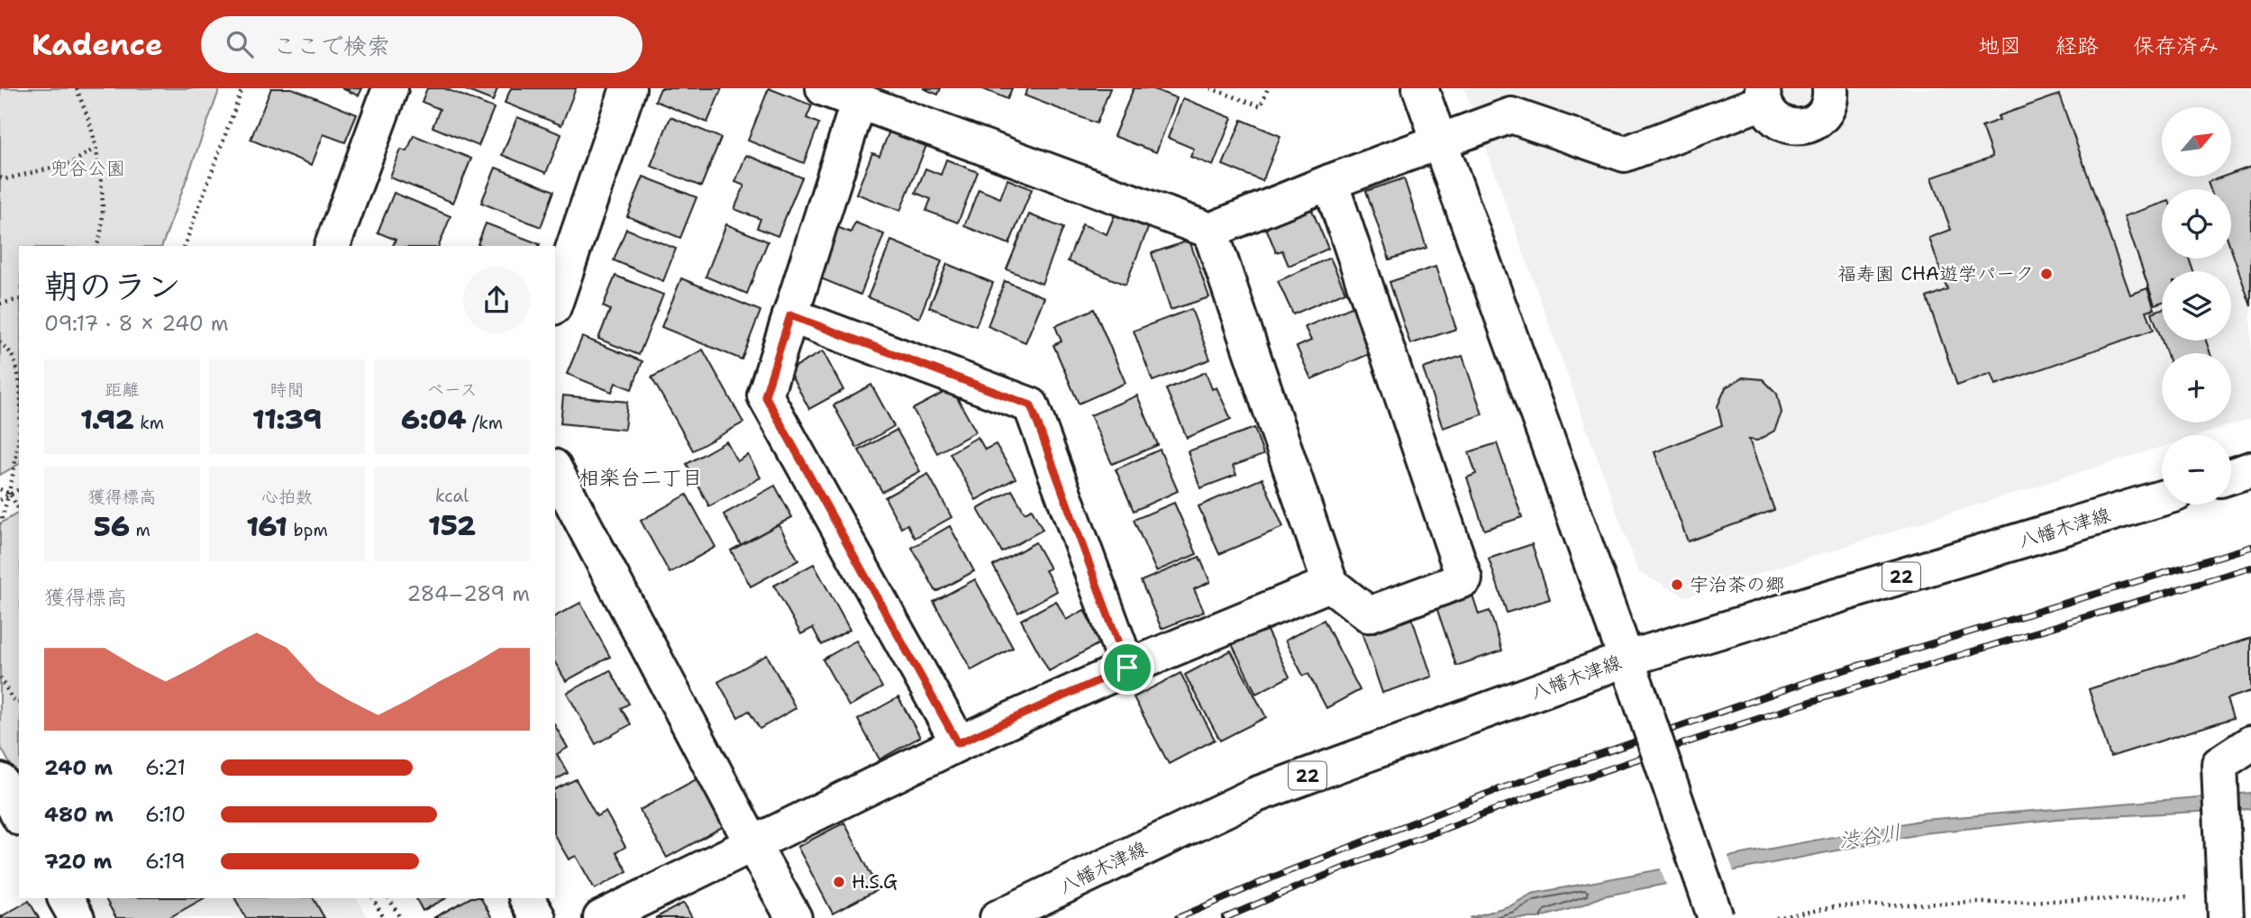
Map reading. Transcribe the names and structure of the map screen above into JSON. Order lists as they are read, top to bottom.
{
  "streets": {
    "street": ["八幡木津線", "22"]
  },
  "districts": ["相楽台二丁目"],
  "water": ["渋谷川"],
  "parks": ["兜谷公園"],
  "places": ["福寿園 CHA遊学パーク", "宇治茶の郷", "H.S.G"],
  "north": "top right",
  "page": {
    "header": "Kadence",
    "search": "ここで検索",
    "nav": ["地図", "経路", "保存済み"],
    "map_buttons": ["+", "−"],
    "heading": ["朝のラン", "09:17 · 8 × 240 m"],
    "stats": [
      ["距離", "1.92 km"],
      ["時間", "11:39"],
      ["ペース", "6:04 /km"],
      ["獲得標高", "56 m"],
      ["心拍数", "161 bpm"],
      ["kcal", "152"]
    ],
    "chart": ["獲得標高", "284–289 m"],
    "list": [
      {
        "name": "240 m",
        "note": "6:21"
      },
      {
        "name": "480 m",
        "note": "6:10"
      },
      {
        "name": "720 m",
        "note": "6:19"
      }
    ]
  }
}
